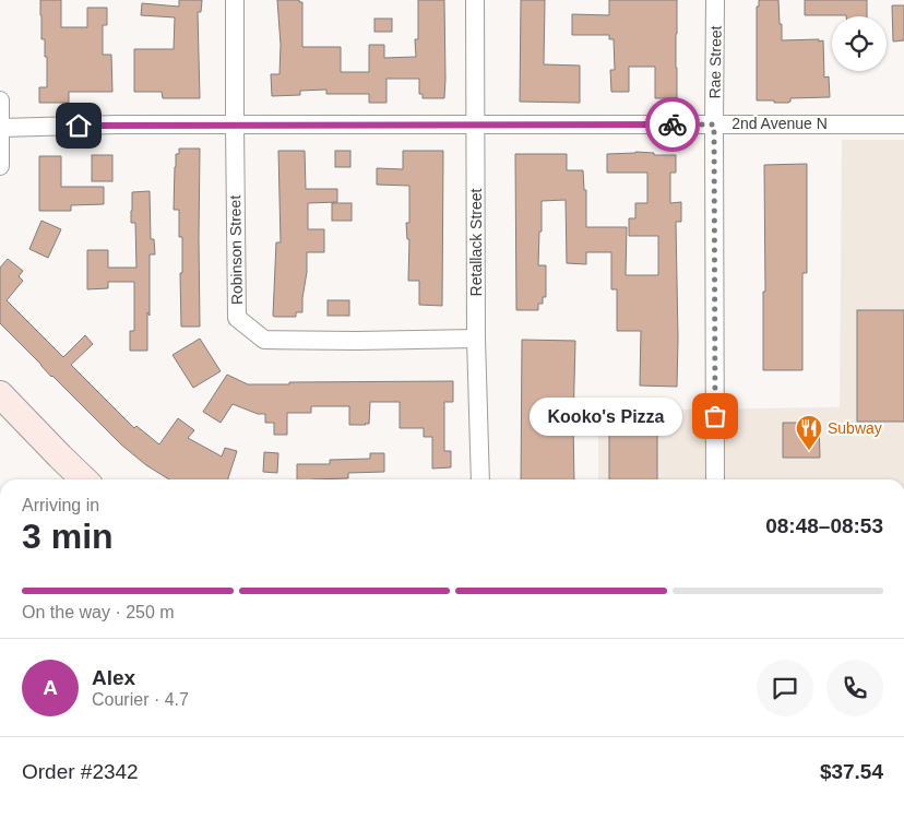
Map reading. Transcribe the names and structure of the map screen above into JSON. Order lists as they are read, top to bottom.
{
  "streets": {
    "street": [
      "Rae Street",
      "2nd Avenue N",
      "Retallack Street",
      "Robinson Street"
    ]
  },
  "crossings": [
    ["Rae Street", "2nd Avenue N"],
    ["2nd Avenue N", "Retallack Street"],
    ["2nd Avenue N", "Robinson Street"],
    ["Retallack Street", "Robinson Street"]
  ],
  "places": {
    "other": ["Kooko's Pizza"],
    "restaurant": ["Subway"]
  },
  "page": {
    "bubble": "Kooko's Pizza",
    "heading": ["3 min", "Arriving in", "08:48–08:53"],
    "panel": [
      "Alex",
      "Courier · 4.7",
      "Order #2342",
      "$37.54"
    ],
    "bar": "On the way · 250 m",
    "round": "A"
  }
}
